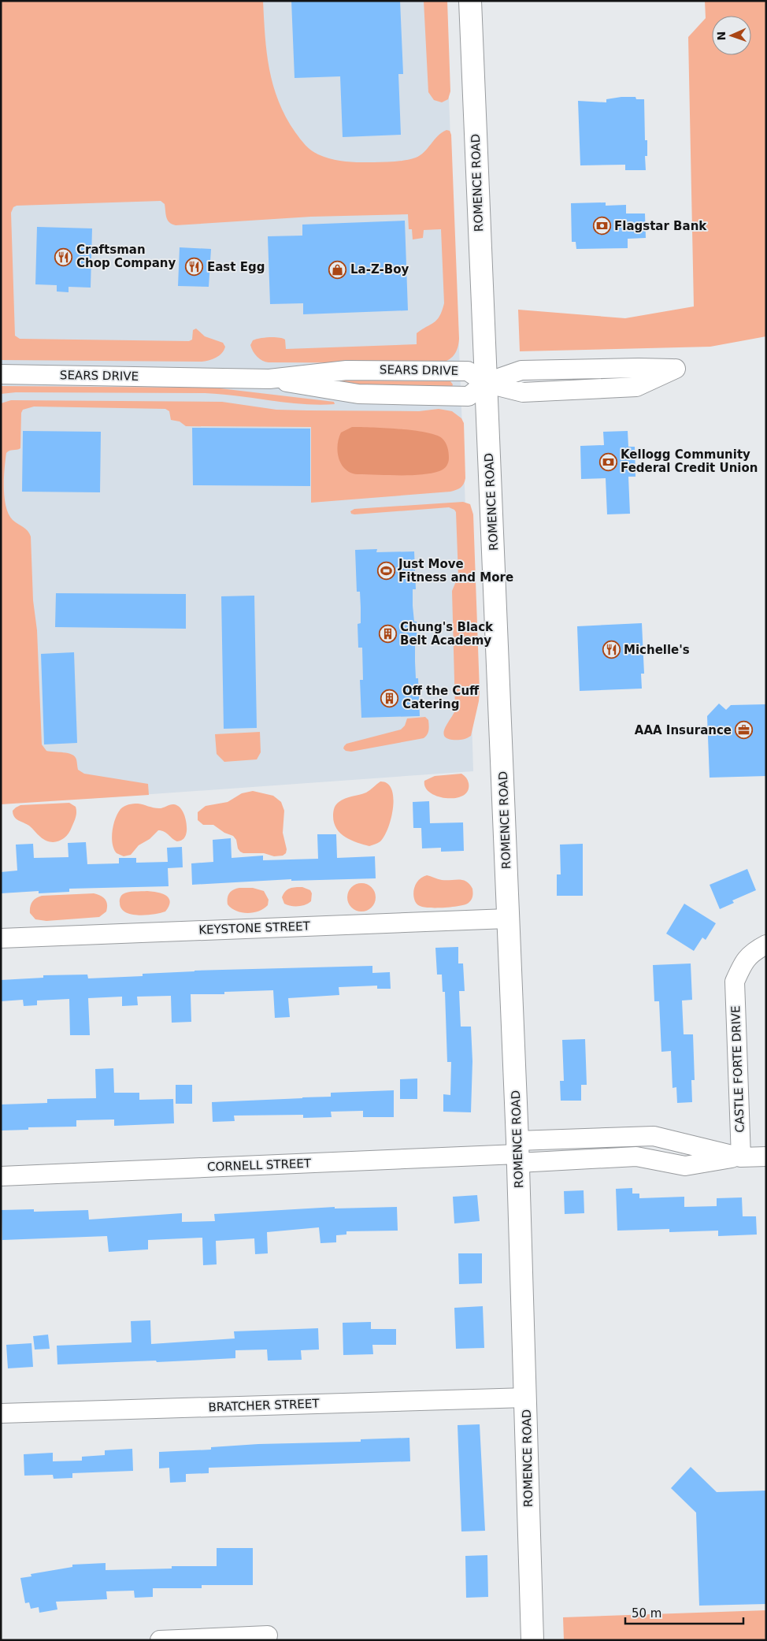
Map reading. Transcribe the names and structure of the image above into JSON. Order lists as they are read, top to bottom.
{
  "streets": {
    "street": [
      "ROMENCE ROAD",
      "SEARS DRIVE",
      "KEYSTONE STREET",
      "CASTLE FORTE DRIVE",
      "CORNELL STREET",
      "BRATCHER STREET"
    ]
  },
  "crossings": [
    ["ROMENCE ROAD", "SEARS DRIVE"],
    ["ROMENCE ROAD", "KEYSTONE STREET"],
    ["ROMENCE ROAD", "CORNELL STREET"],
    ["ROMENCE ROAD", "BRATCHER STREET"],
    ["CASTLE FORTE DRIVE", "CORNELL STREET"]
  ],
  "places": {
    "bank": ["Flagstar Bank", "Kellogg Community Federal Credit Union"],
    "restaurant": ["Craftsman Chop Company", "East Egg", "Michelle's"],
    "shop": ["La-Z-Boy"],
    "sports": ["Just Move Fitness and More"],
    "building": ["Chung's Black Belt Academy", "Off the Cuff Catering"],
    "office": ["AAA Insurance"]
  },
  "scale_bar": "50 m",
  "north": "left"
}
